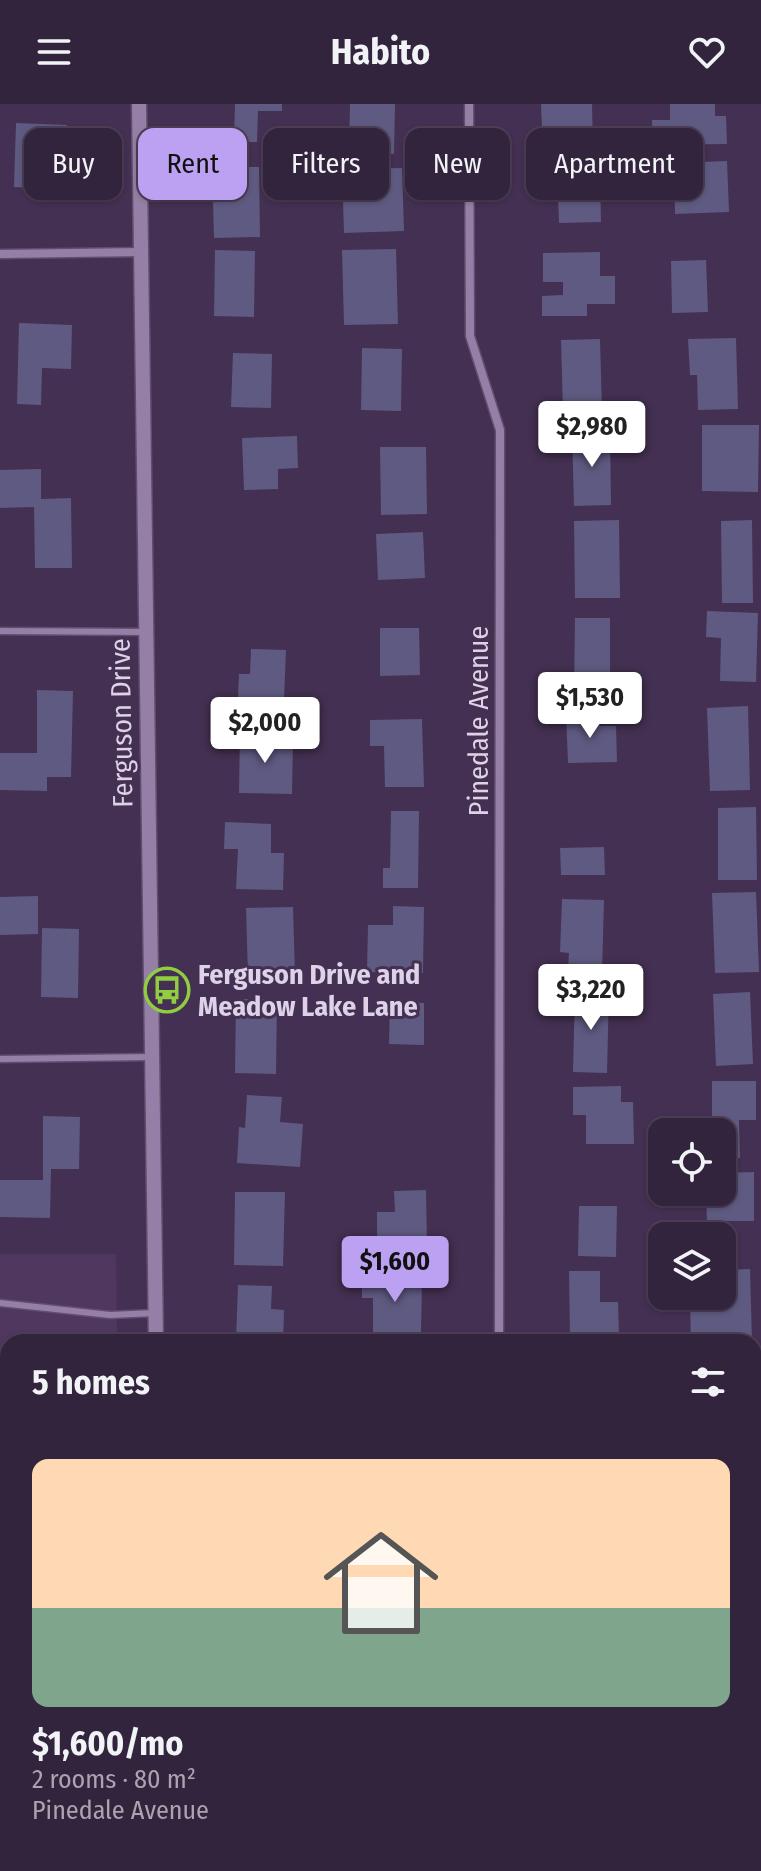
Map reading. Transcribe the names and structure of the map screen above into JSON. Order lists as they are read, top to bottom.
{
  "streets": {
    "street": ["Pinedale Avenue", "Ferguson Drive"]
  },
  "places": {
    "bus stop": ["Ferguson Drive and Meadow Lake Lane"]
  },
  "page": {
    "header": "Habito",
    "chip": [
      "Buy",
      "Rent",
      "Filters",
      "New",
      "Apartment"
    ],
    "price": [
      "$2,980",
      "$1,530",
      "$2,000",
      "$3,220",
      "$1,600"
    ],
    "heading": "5 homes",
    "list": [
      {
        "name": "$1,600/mo",
        "note": "2 rooms · 80 m² · Pinedale Avenue"
      }
    ]
  }
}
